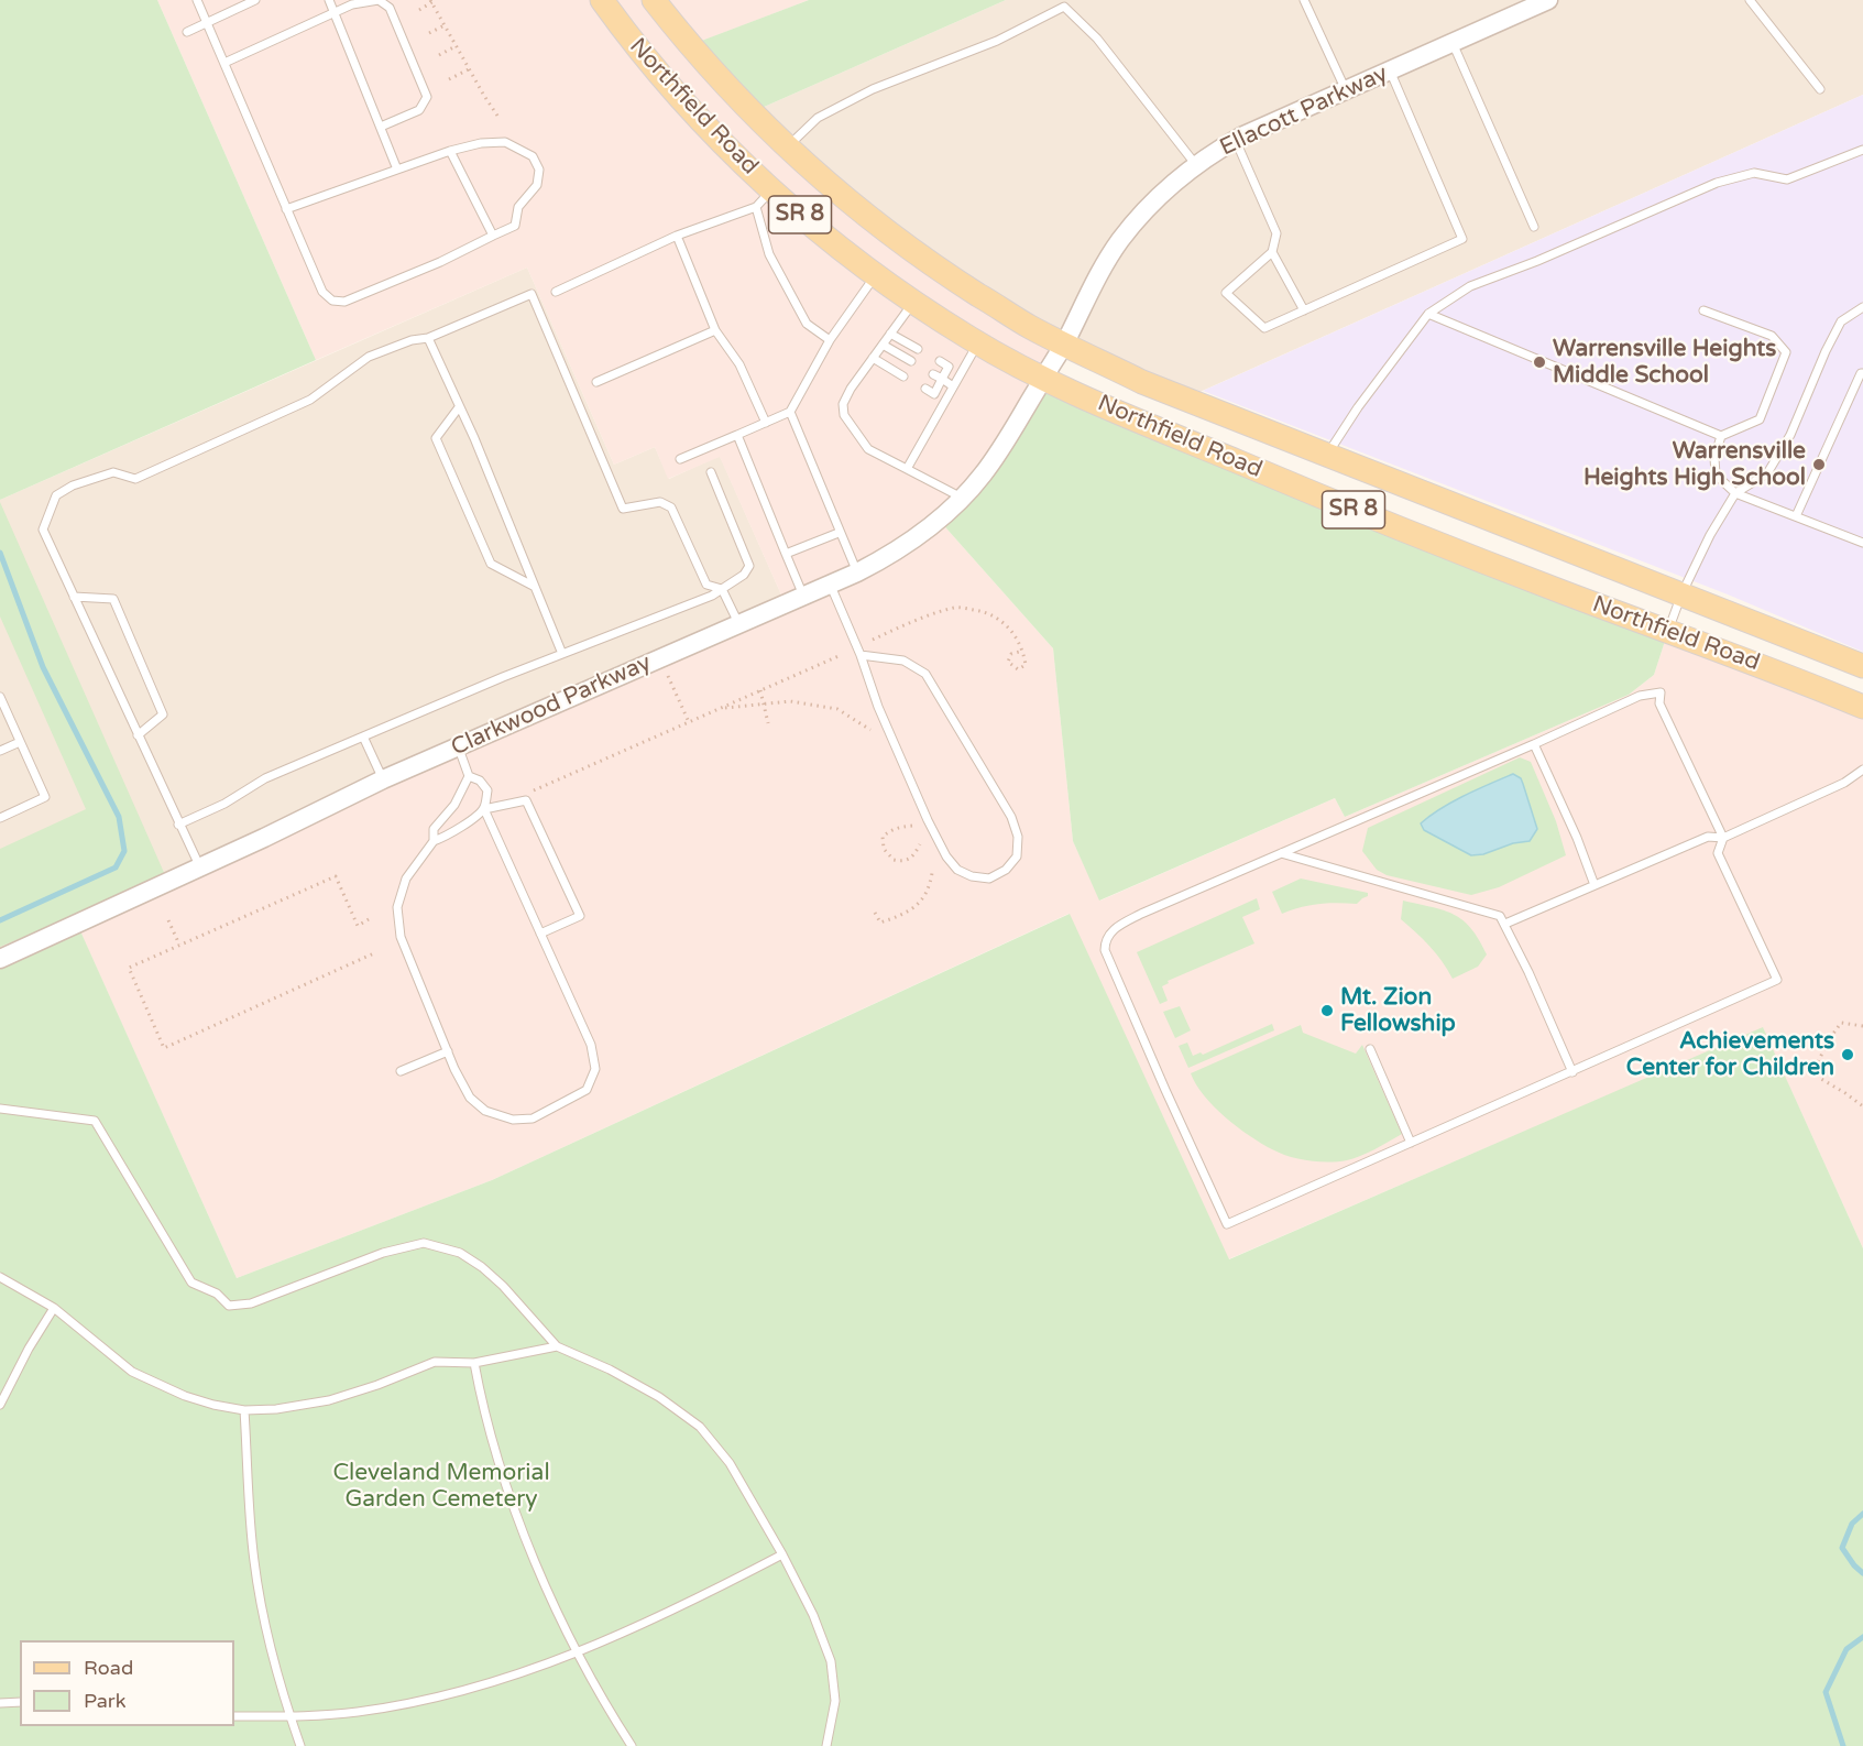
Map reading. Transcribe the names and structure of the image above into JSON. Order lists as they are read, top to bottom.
{
  "streets": {
    "main road": ["Northfield Road", "SR 8"],
    "street": ["Ellacott Parkway", "Clarkwood Parkway"]
  },
  "crossings": [
    ["Northfield Road", "Ellacott Parkway"],
    ["Northfield Road", "Clarkwood Parkway"],
    ["Ellacott Parkway", "Clarkwood Parkway"]
  ],
  "parks": ["Cleveland Memorial Garden Cemetery"],
  "places": [
    "Warrensville Heights Middle School",
    "Warrensville Heights High School",
    "Mt. Zion Fellowship",
    "Achievements Center for Children"
  ],
  "legend": ["Road", "Park"]
}
